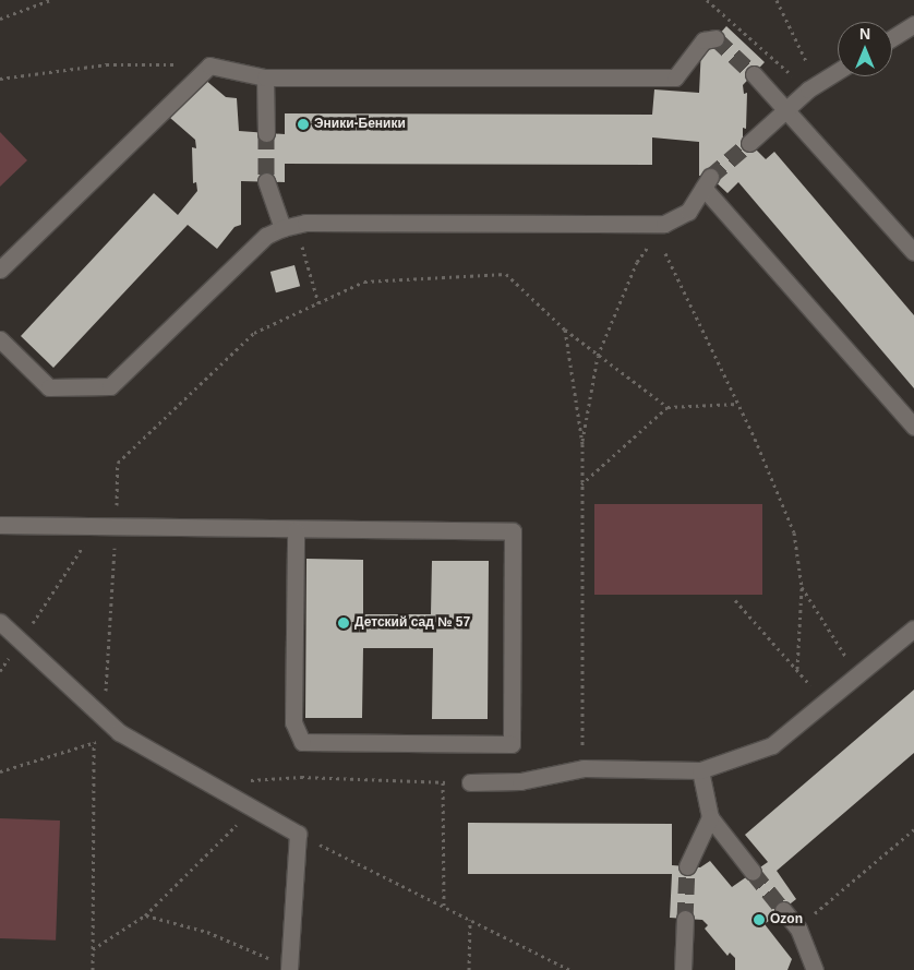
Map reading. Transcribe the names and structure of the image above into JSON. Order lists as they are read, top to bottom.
{
  "places": ["Эники-Беники", "Детский сад № 57", "Ozon"],
  "north": "top"
}
